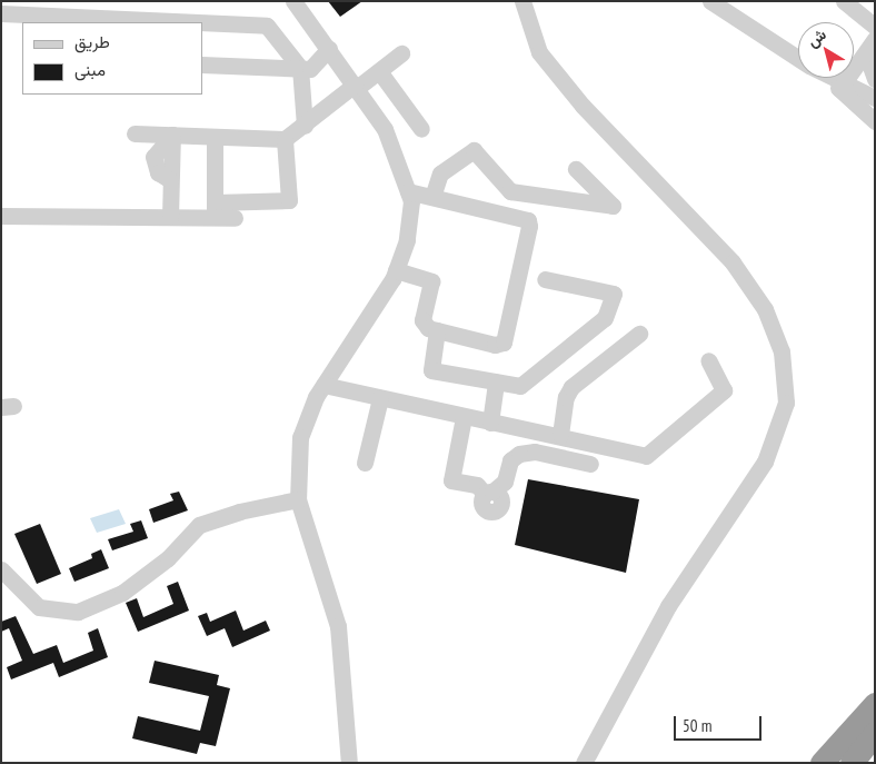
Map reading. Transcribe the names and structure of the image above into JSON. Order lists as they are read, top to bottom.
{
  "legend": ["طريق", "مبنى"],
  "scale_bar": "50 m",
  "north": "top left"
}
